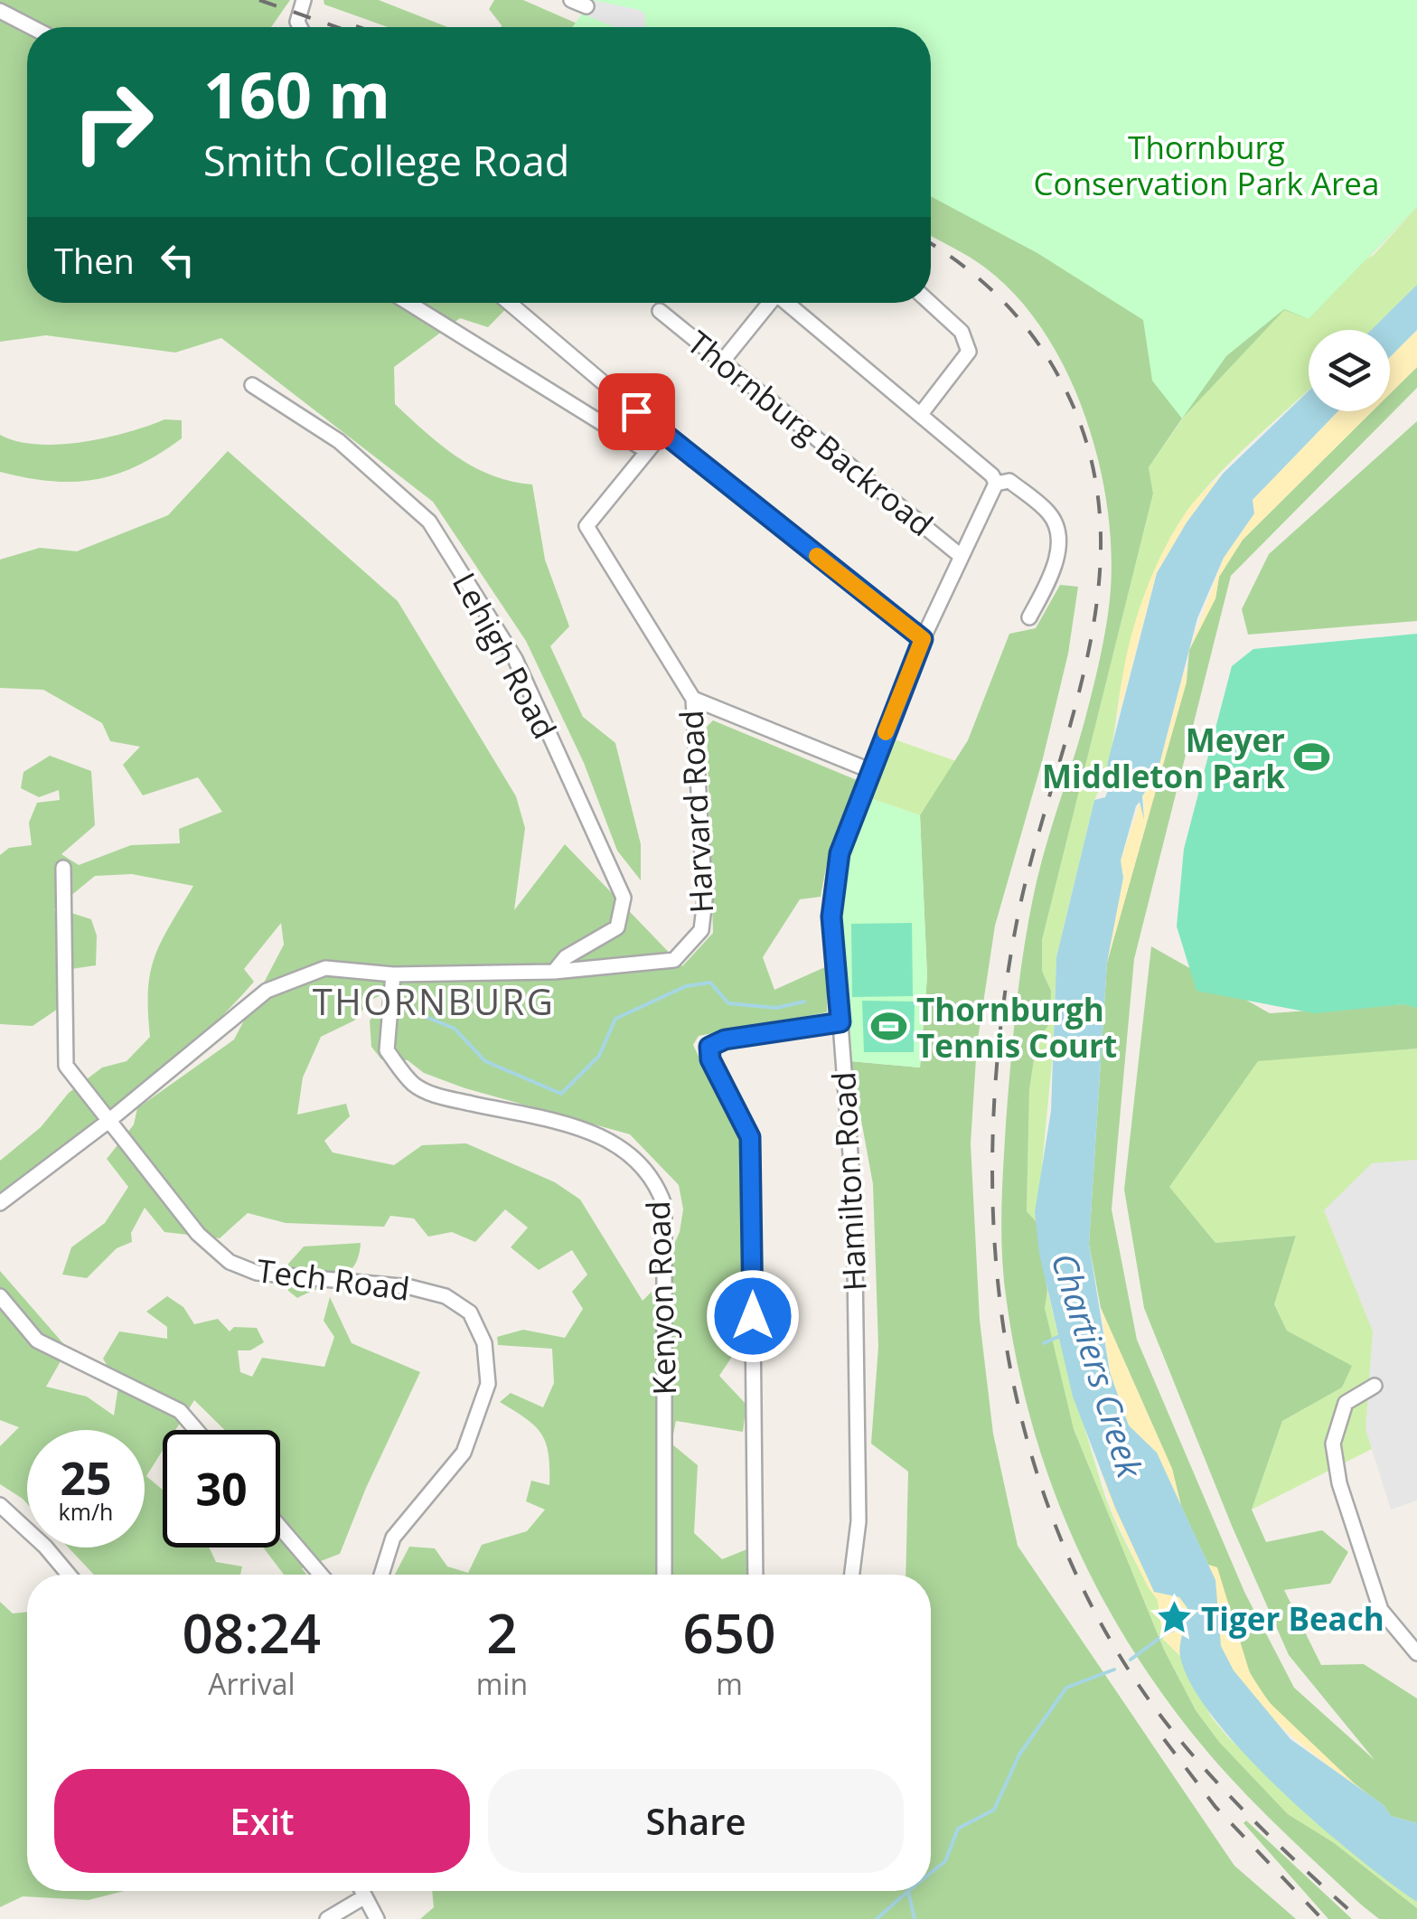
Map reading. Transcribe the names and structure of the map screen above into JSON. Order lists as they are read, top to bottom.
{
  "streets": {
    "street": [
      "Thornburg Backroad",
      "Lehigh Road",
      "Harvard Road",
      "Hamilton Road",
      "Tech Road",
      "Kenyon Road"
    ]
  },
  "crossings": [
    ["Thornburg Backroad", "Hamilton Road"],
    ["Lehigh Road", "Harvard Road"],
    ["Harvard Road", "Tech Road"],
    ["Harvard Road", "Kenyon Road"]
  ],
  "districts": ["THORNBURG"],
  "water": ["Chartiers Creek"],
  "parks": ["Thornburg Conservation Park Area"],
  "places": {
    "sports": ["Meyer Middleton Park", "Thornburgh Tennis Court"],
    "place": ["Tiger Beach"]
  },
  "page": {
    "turn": ["160 m", "Smith College Road"],
    "then": "Then",
    "speed": "25 km/h",
    "limit": "30",
    "eta": [
      "08:24",
      "Arrival",
      "2",
      "min",
      "650",
      "m"
    ],
    "buttons": ["Exit", "Share"]
  }
}
